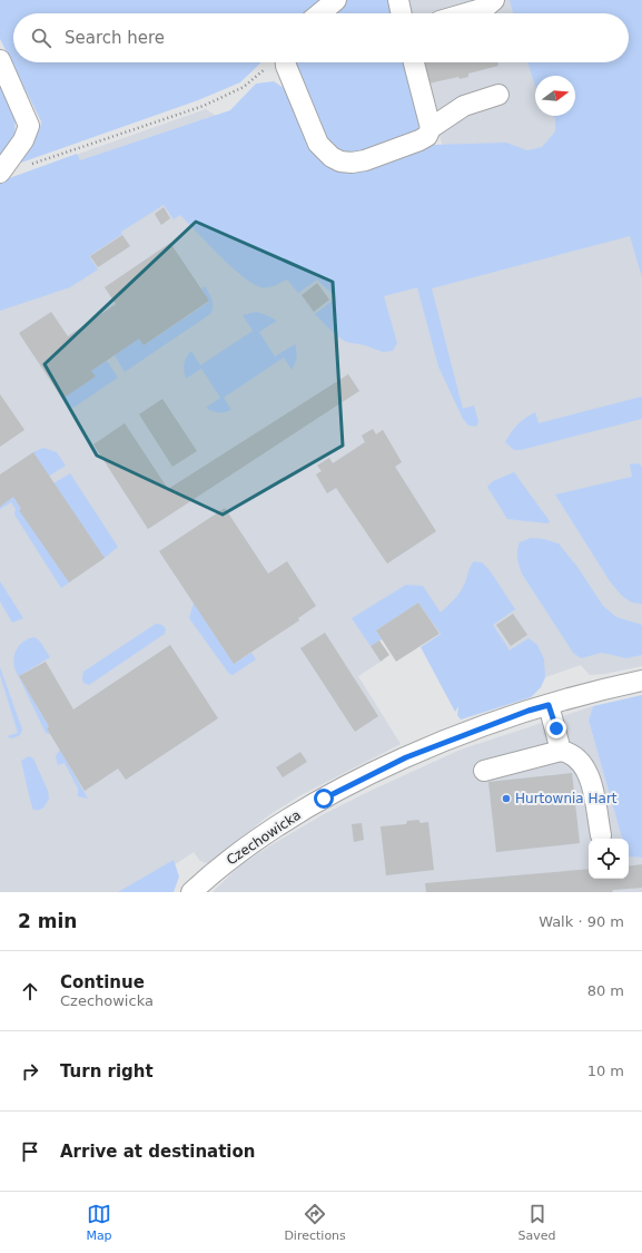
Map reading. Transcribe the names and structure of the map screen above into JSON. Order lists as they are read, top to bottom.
{
  "streets": {
    "street": ["Czechowicka"]
  },
  "places": ["Hurtownia Hart"],
  "north": "right",
  "page": {
    "search": "Search here",
    "heading": ["2 min", "Walk · 90 m"],
    "list": [
      ["Continue", "Czechowicka", "80 m"],
      ["Turn right", "10 m"],
      "Arrive at destination"
    ],
    "nav": ["Map", "Directions", "Saved"]
  }
}
